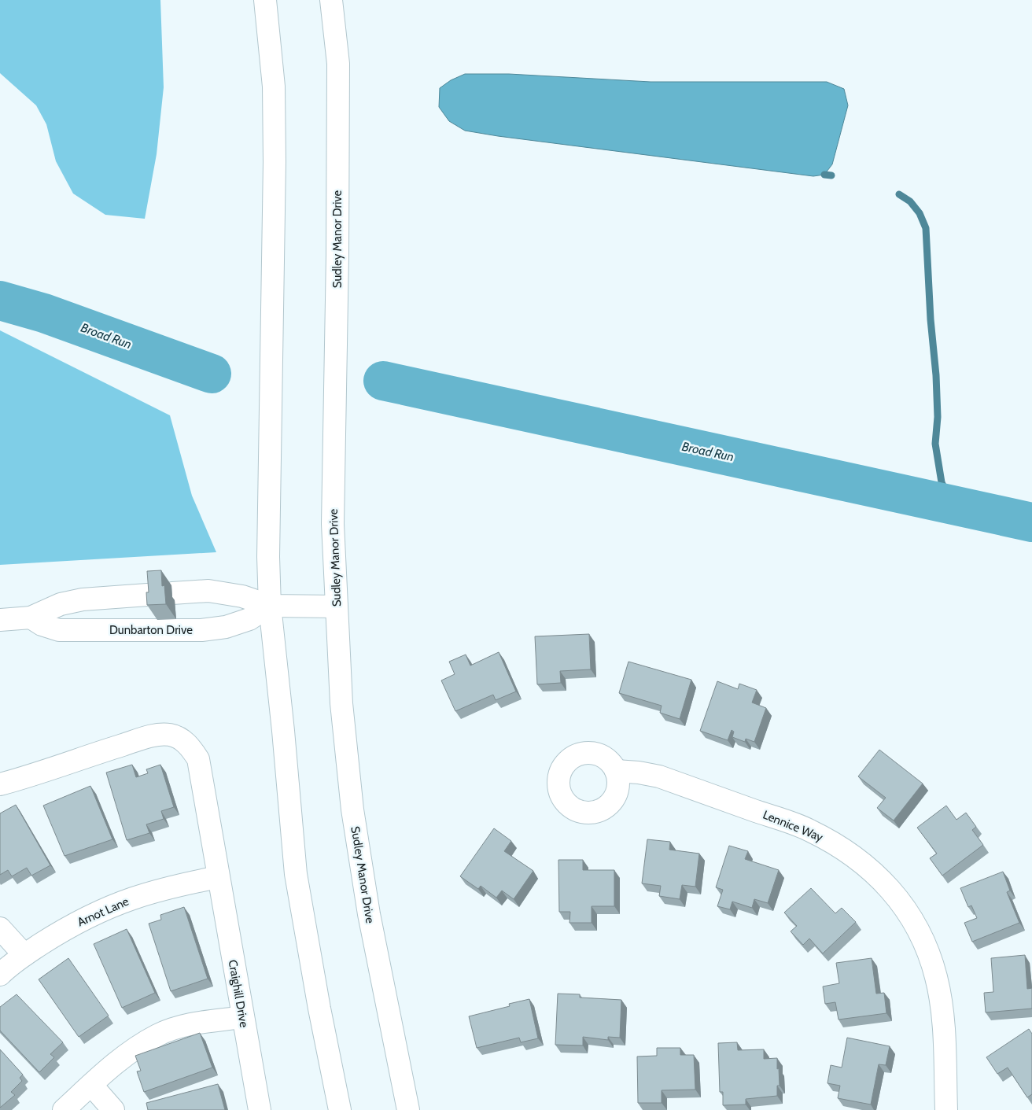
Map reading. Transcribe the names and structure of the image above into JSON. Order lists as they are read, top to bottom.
{
  "streets": {
    "main road": [
      "Sudley Manor Drive",
      "Dunbarton Drive",
      "Lennice Way",
      "Arnot Lane",
      "Craighill Drive"
    ]
  },
  "crossings": [
    ["Arnot Lane", "Craighill Drive"]
  ],
  "water": ["Broad Run"]
}
